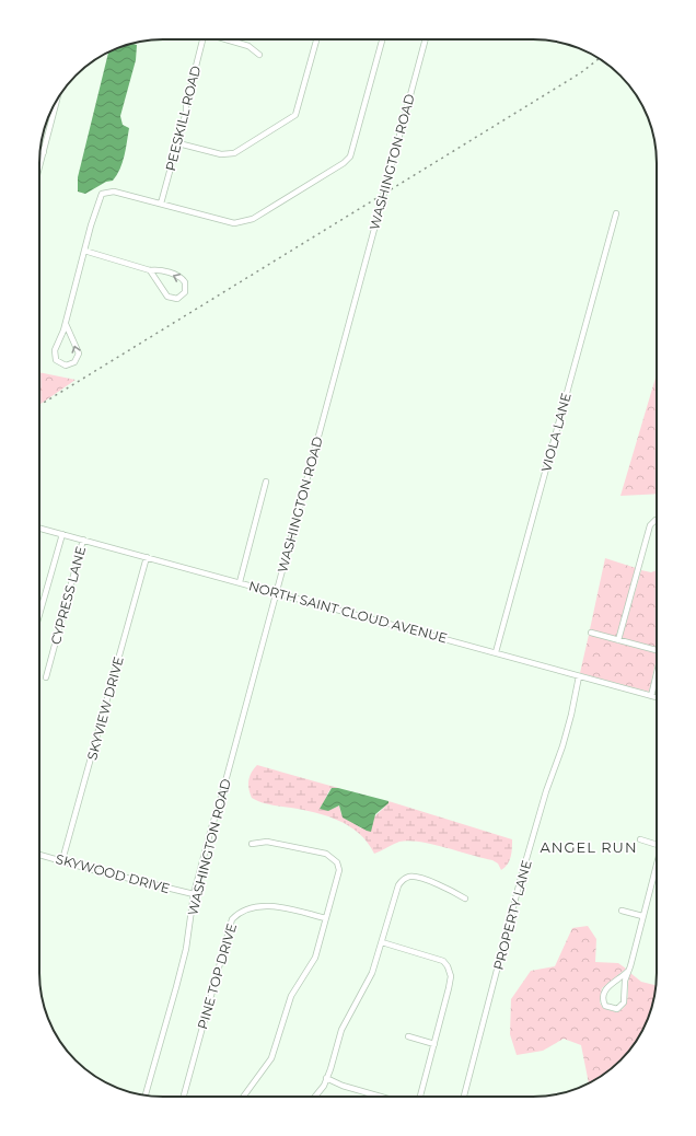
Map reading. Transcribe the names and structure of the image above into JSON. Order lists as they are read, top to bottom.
{
  "streets": {
    "street": [
      "PEESKILL ROAD",
      "WASHINGTON ROAD",
      "VIOLA LANE",
      "CYPRESS LANE",
      "NORTH SAINT CLOUD AVENUE",
      "SKYVIEW DRIVE",
      "SKYWOOD DRIVE",
      "PROPERTY LANE",
      "PINE TOP DRIVE"
    ]
  },
  "crossings": [
    ["WASHINGTON ROAD", "NORTH SAINT CLOUD AVENUE"],
    ["WASHINGTON ROAD", "SKYWOOD DRIVE"],
    ["VIOLA LANE", "NORTH SAINT CLOUD AVENUE"],
    ["CYPRESS LANE", "NORTH SAINT CLOUD AVENUE"],
    ["NORTH SAINT CLOUD AVENUE", "SKYVIEW DRIVE"],
    ["NORTH SAINT CLOUD AVENUE", "PROPERTY LANE"],
    ["SKYVIEW DRIVE", "SKYWOOD DRIVE"]
  ],
  "districts": ["ANGEL RUN"]
}
